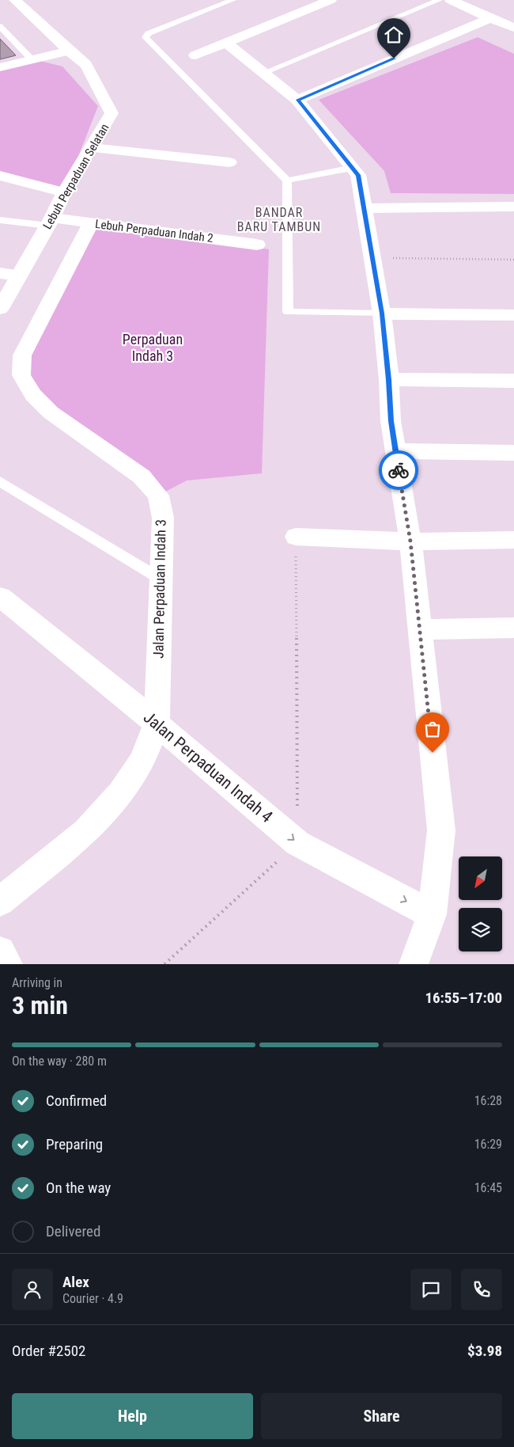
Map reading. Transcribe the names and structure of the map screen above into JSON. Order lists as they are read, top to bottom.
{
  "streets": {
    "street": [
      "Lebuh Perpaduan Selatan",
      "Lebuh Perpaduan Indah 2",
      "Jalan Perpaduan Indah 3",
      "Jalan Perpaduan Indah 4"
    ]
  },
  "crossings": [
    ["Lebuh Perpaduan Selatan", "Lebuh Perpaduan Indah 2"],
    ["Lebuh Perpaduan Indah 2", "Jalan Perpaduan Indah 3"],
    ["Jalan Perpaduan Indah 3", "Jalan Perpaduan Indah 4"]
  ],
  "one_way": ["Jalan Perpaduan Indah 4"],
  "districts": ["BANDAR BARU TAMBUN"],
  "parks": ["Perpaduan Indah 3"],
  "north": "bottom left",
  "page": {
    "heading": ["3 min", "Arriving in", "16:55–17:00"],
    "panel": [
      "Alex",
      "Courier · 4.9",
      "Order #2502",
      "$3.98"
    ],
    "bar": "On the way · 280 m",
    "list": [
      ["Confirmed", "16:28"],
      ["Preparing", "16:29"],
      ["On the way", "16:45"],
      "Delivered"
    ],
    "buttons": ["Help", "Share"]
  }
}
